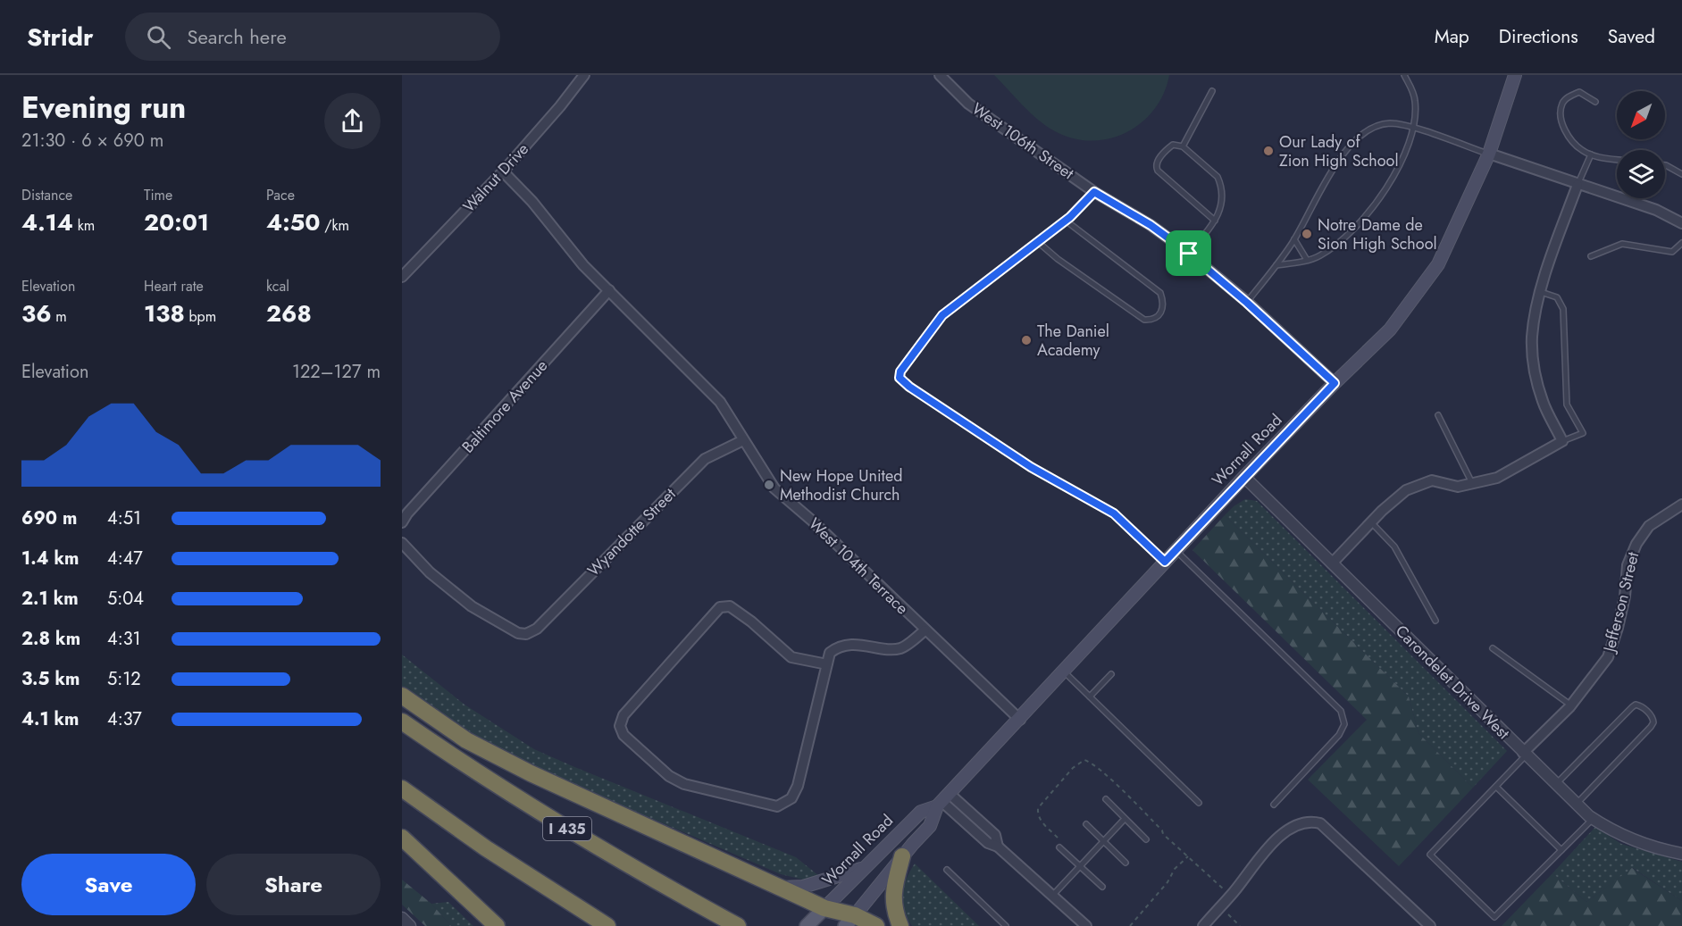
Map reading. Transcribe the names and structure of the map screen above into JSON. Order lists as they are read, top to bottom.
{
  "streets": {
    "highway": ["I 435"],
    "main road": ["Wornall Road"],
    "street": [
      "West 106th Street",
      "Walnut Drive",
      "Baltimore Avenue",
      "Wyandotte Street",
      "West 104th Terrace",
      "Jefferson Street",
      "Carondelet Drive West"
    ]
  },
  "crossings": [
    ["West 106th Street", "Wornall Road"],
    ["Walnut Drive", "West 104th Terrace"],
    ["Baltimore Avenue", "West 104th Terrace"],
    ["Wornall Road", "West 104th Terrace"],
    ["Wornall Road", "Carondelet Drive West"],
    ["Wyandotte Street", "West 104th Terrace"],
    ["Jefferson Street", "Carondelet Drive West"]
  ],
  "places": [
    "Our Lady of Zion High School",
    "Notre Dame de Sion High School",
    "The Daniel Academy",
    "New Hope United Methodist Church"
  ],
  "north": "bottom left",
  "page": {
    "header": "Stridr",
    "search": "Search here",
    "nav": ["Map", "Directions", "Saved"],
    "heading": ["Evening run", "21:30 · 6 × 690 m"],
    "stats": [
      ["Distance", "4.14 km"],
      ["Time", "20:01"],
      ["Pace", "4:50 /km"],
      ["Elevation", "36 m"],
      ["Heart rate", "138 bpm"],
      ["kcal", "268"]
    ],
    "chart": ["Elevation", "122–127 m"],
    "list": [
      {
        "name": "690 m",
        "note": "4:51"
      },
      {
        "name": "1.4 km",
        "note": "4:47"
      },
      {
        "name": "2.1 km",
        "note": "5:04"
      },
      {
        "name": "2.8 km",
        "note": "4:31"
      },
      {
        "name": "3.5 km",
        "note": "5:12"
      },
      {
        "name": "4.1 km",
        "note": "4:37"
      }
    ],
    "buttons": ["Save", "Share"]
  }
}
